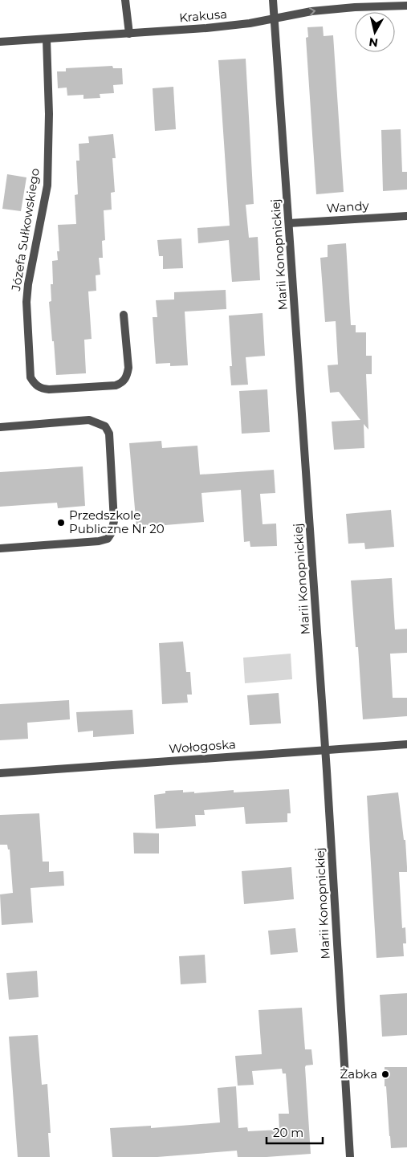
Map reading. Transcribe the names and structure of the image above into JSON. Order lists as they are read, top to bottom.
{
  "streets": {
    "street": [
      "Krakusa",
      "Wandy",
      "Józefa Sułkowskiego",
      "Marii Konopnickiej",
      "Wołogoska"
    ]
  },
  "crossings": [
    ["Krakusa", "Józefa Sułkowskiego"],
    ["Krakusa", "Marii Konopnickiej"],
    ["Wandy", "Marii Konopnickiej"],
    ["Marii Konopnickiej", "Wołogoska"]
  ],
  "places": ["Przedszkole Publiczne Nr 20", "Żabka"],
  "scale_bar": "20 m",
  "north": "bottom"
}
